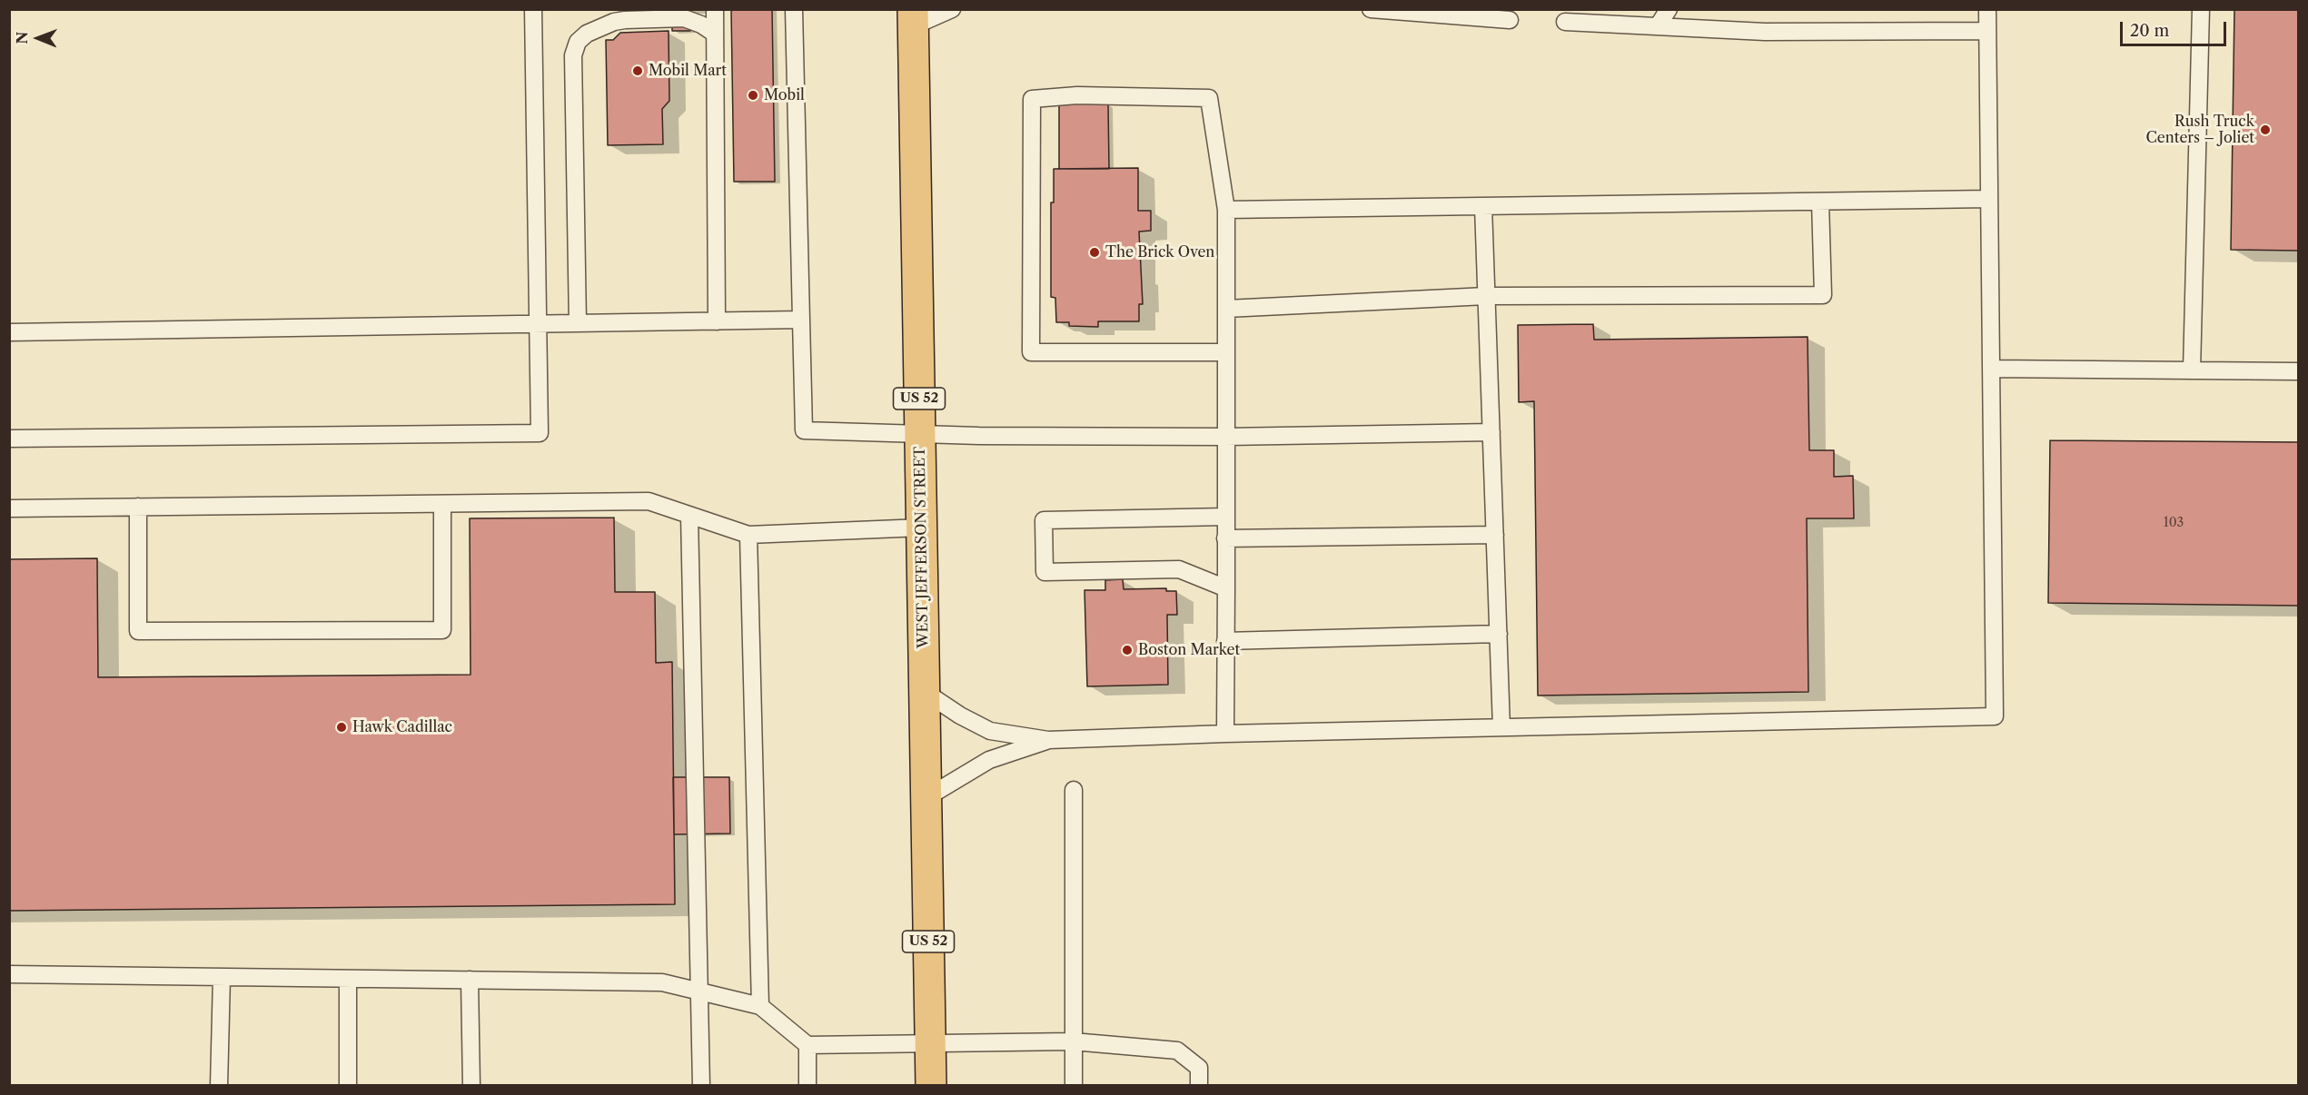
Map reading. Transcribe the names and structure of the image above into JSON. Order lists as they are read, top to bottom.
{
  "streets": {
    "main road": ["US 52", "WEST JEFFERSON STREET"]
  },
  "places": [
    "Mobil Mart",
    "Mobil",
    "Rush Truck Centers – Joliet",
    "The Brick Oven",
    "Boston Market",
    "Hawk Cadillac"
  ],
  "house_numbers": ["103"],
  "scale_bar": "20 m",
  "north": "left"
}
